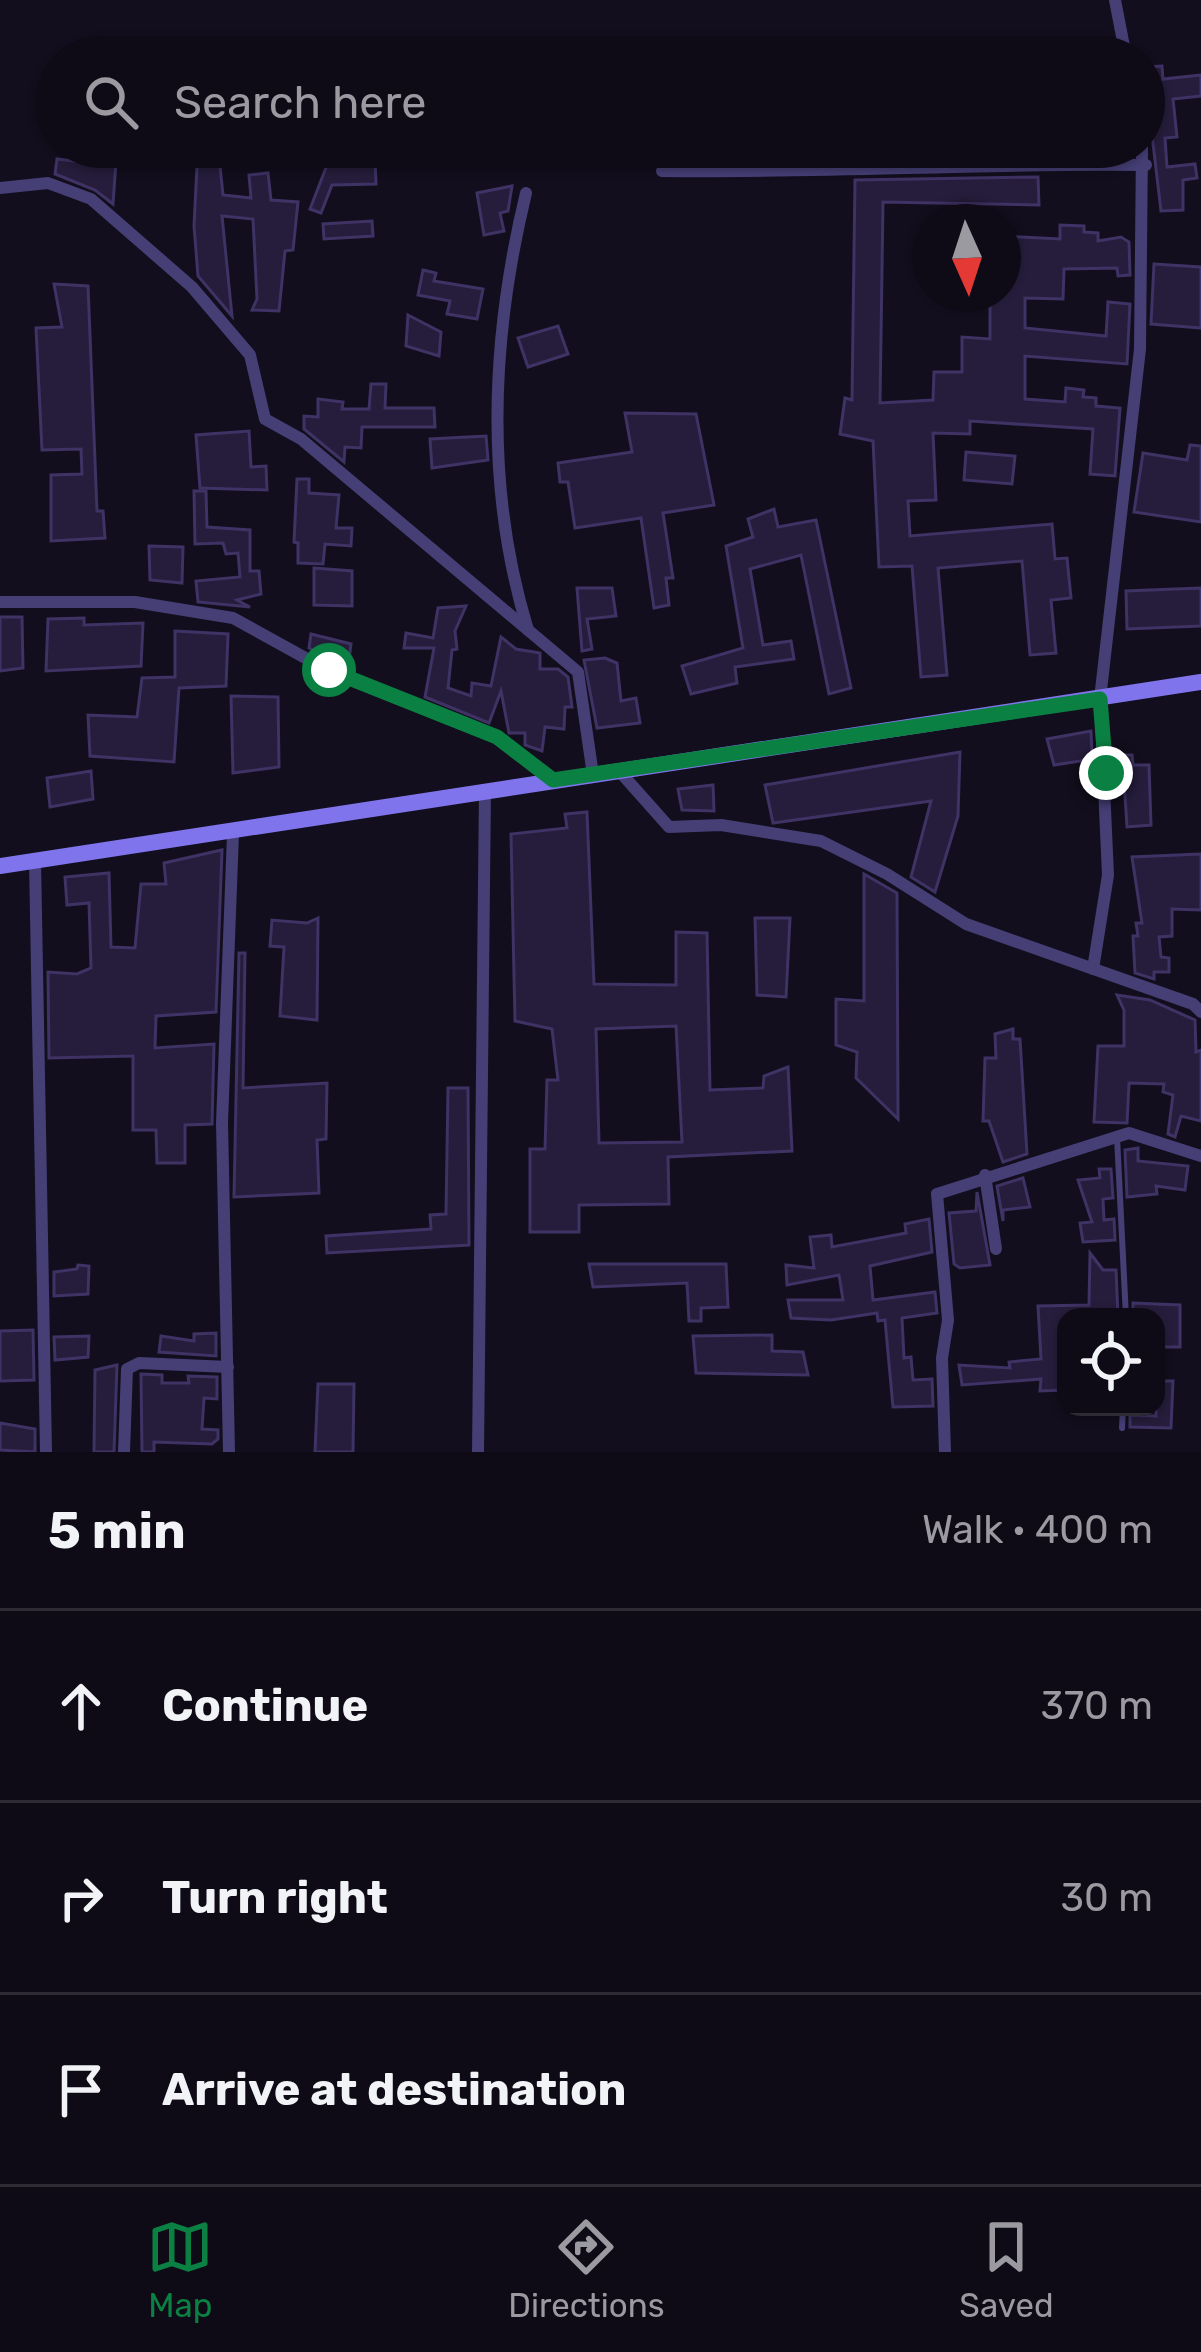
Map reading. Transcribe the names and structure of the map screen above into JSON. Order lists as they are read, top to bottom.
{
  "north": "bottom",
  "page": {
    "search": "Search here",
    "heading": ["5 min", "Walk · 400 m"],
    "list": [
      ["Continue", "370 m"],
      ["Turn right", "30 m"],
      "Arrive at destination"
    ],
    "nav": ["Map", "Directions", "Saved"]
  }
}
